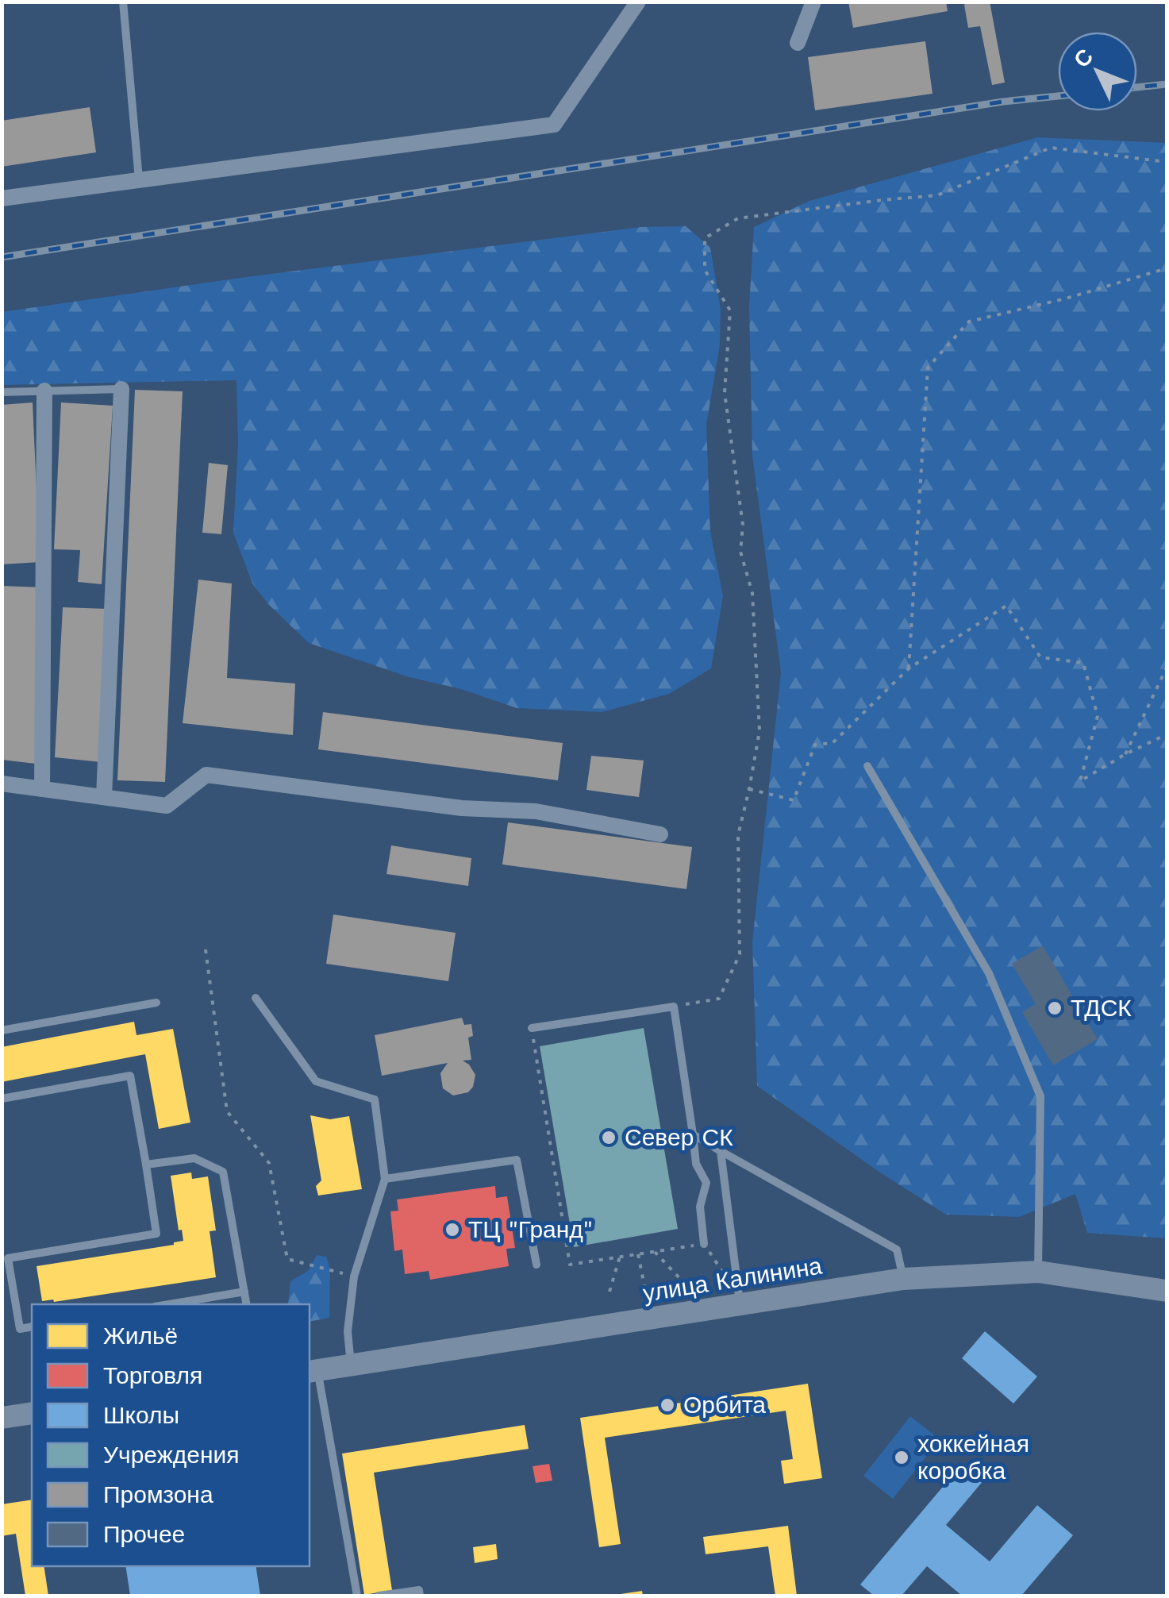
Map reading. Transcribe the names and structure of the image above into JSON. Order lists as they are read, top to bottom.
{
  "streets": {
    "main road": ["улица Калинина"]
  },
  "places": [
    "ТДСК",
    "Север СК",
    "ТЦ \"Гранд\"",
    "Орбита",
    "хоккейная коробка"
  ],
  "legend": [
    "Жильё",
    "Торговля",
    "Школы",
    "Учреждения",
    "Промзона",
    "Прочее"
  ],
  "north": "top left"
}
